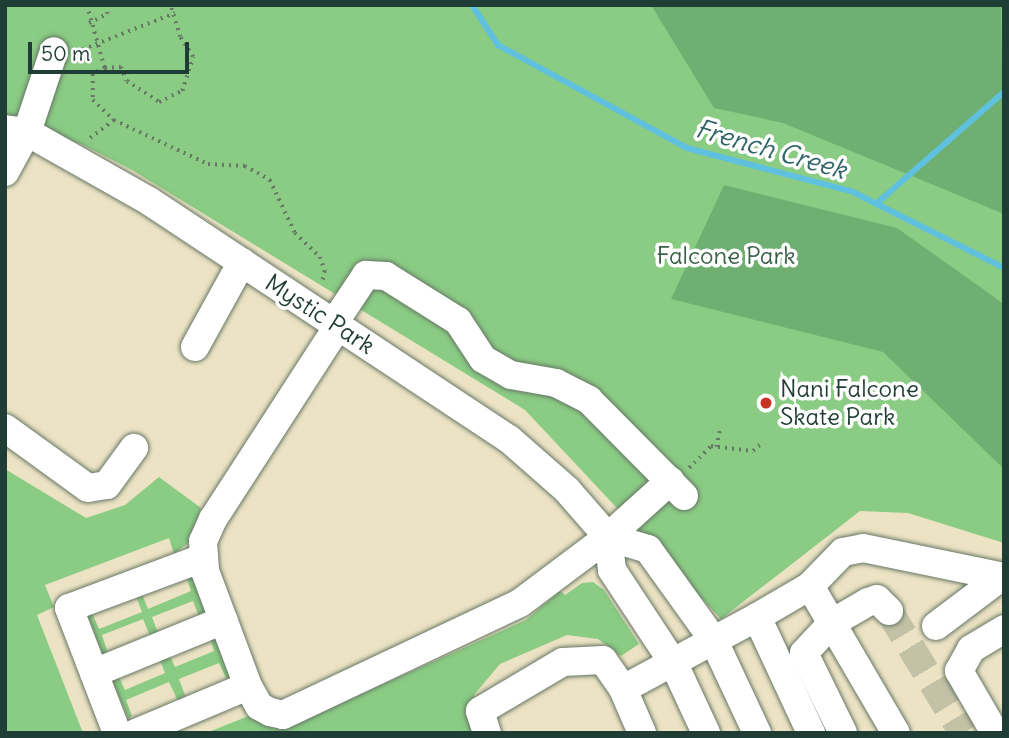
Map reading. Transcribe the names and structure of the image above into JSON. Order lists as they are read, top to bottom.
{
  "streets": {
    "street": ["Mystic Park"]
  },
  "water": ["French Creek"],
  "parks": ["Falcone Park"],
  "places": ["Nani Falcone Skate Park"],
  "scale_bar": "50 m"
}
